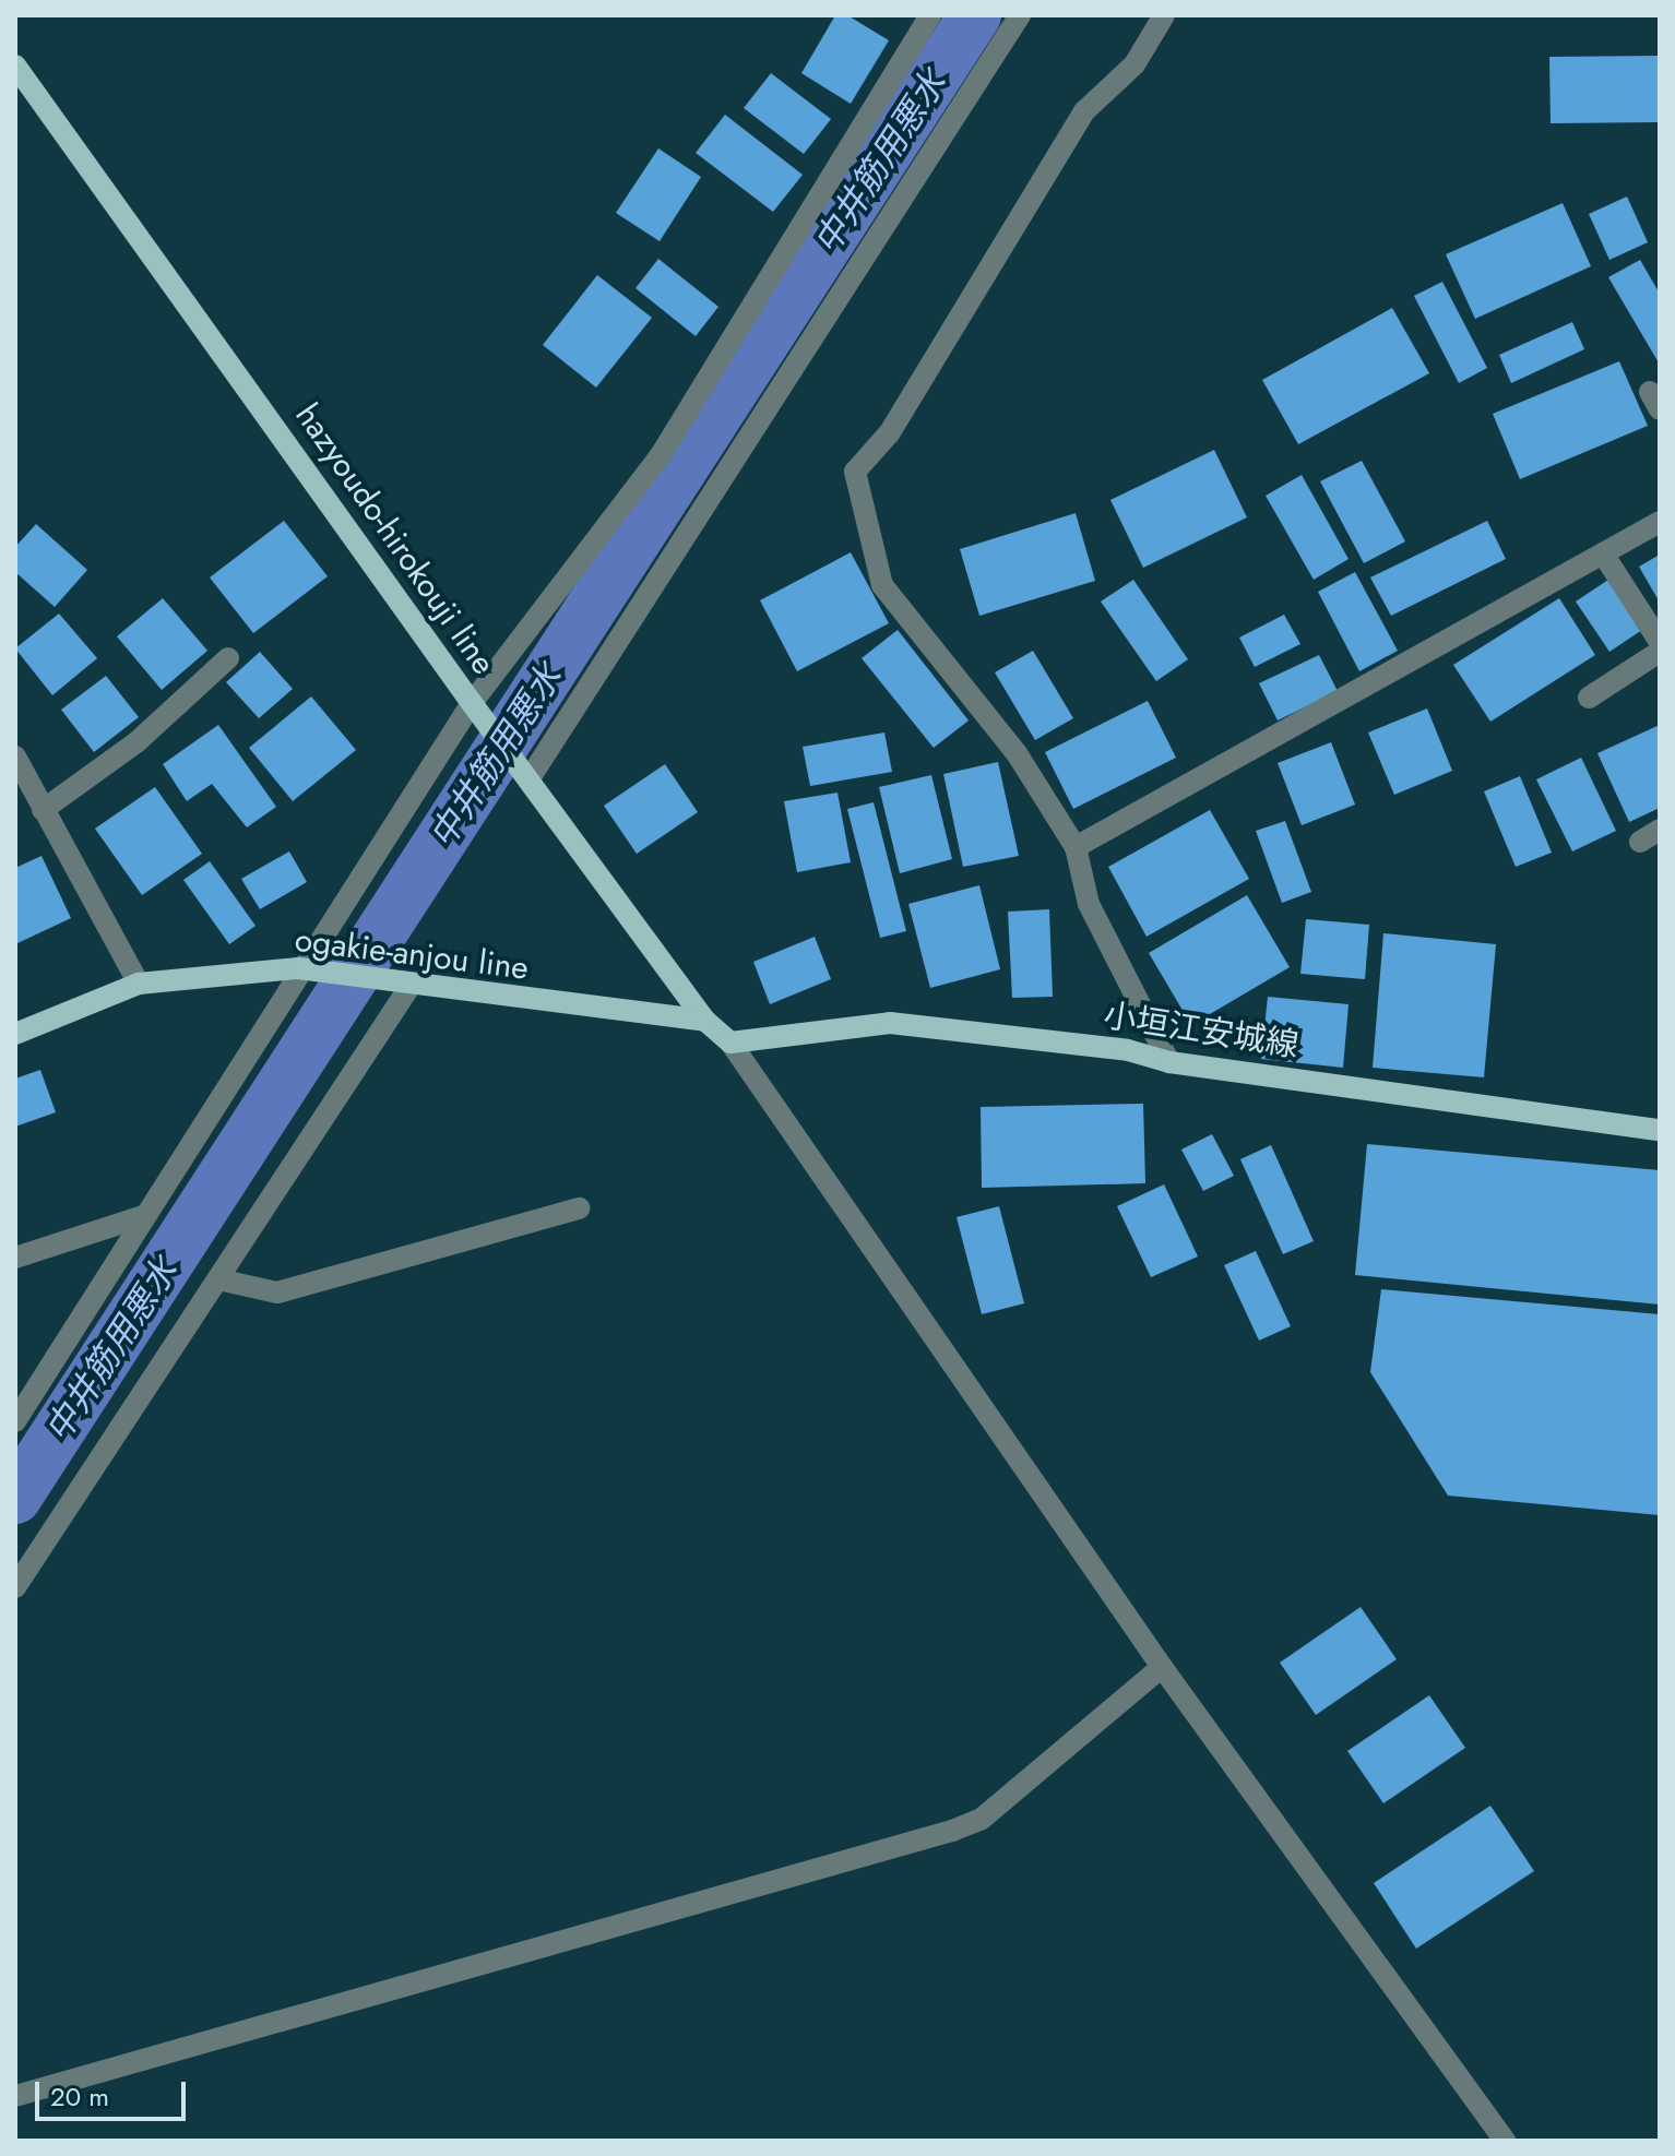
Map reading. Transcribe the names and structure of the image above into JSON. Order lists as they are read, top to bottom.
{
  "streets": {
    "main road": ["hazyoudo-hirokouji line", "ogakie-anjou line", "小垣江安城線"]
  },
  "crossings": [
    ["hazyoudo-hirokouji line", "ogakie-anjou line"],
    ["hazyoudo-hirokouji line", "小垣江安城線"]
  ],
  "water": ["中井筋用悪水"],
  "scale_bar": "20 m"
}
